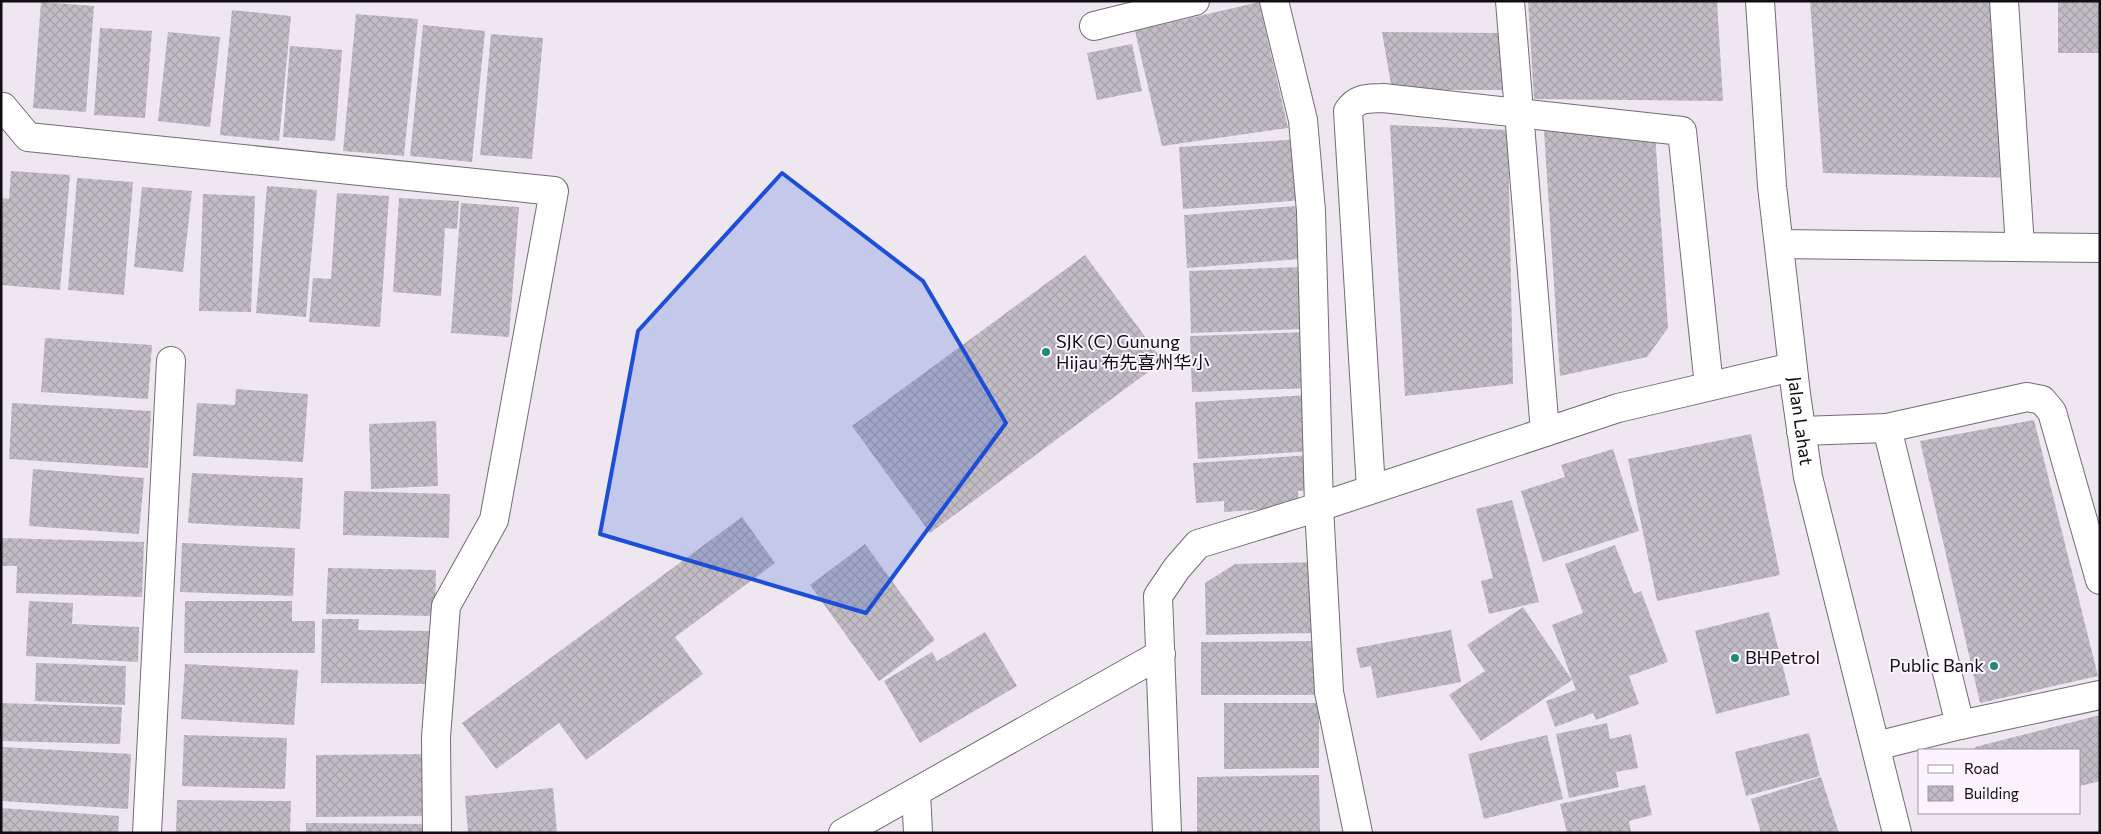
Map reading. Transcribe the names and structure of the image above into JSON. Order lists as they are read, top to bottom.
{
  "streets": {
    "street": ["Jalan Lahat"]
  },
  "places": ["SJK (C) Gunung Hijau 布先喜州华小", "BHPetrol", "Public Bank"],
  "legend": ["Road", "Building"]
}
